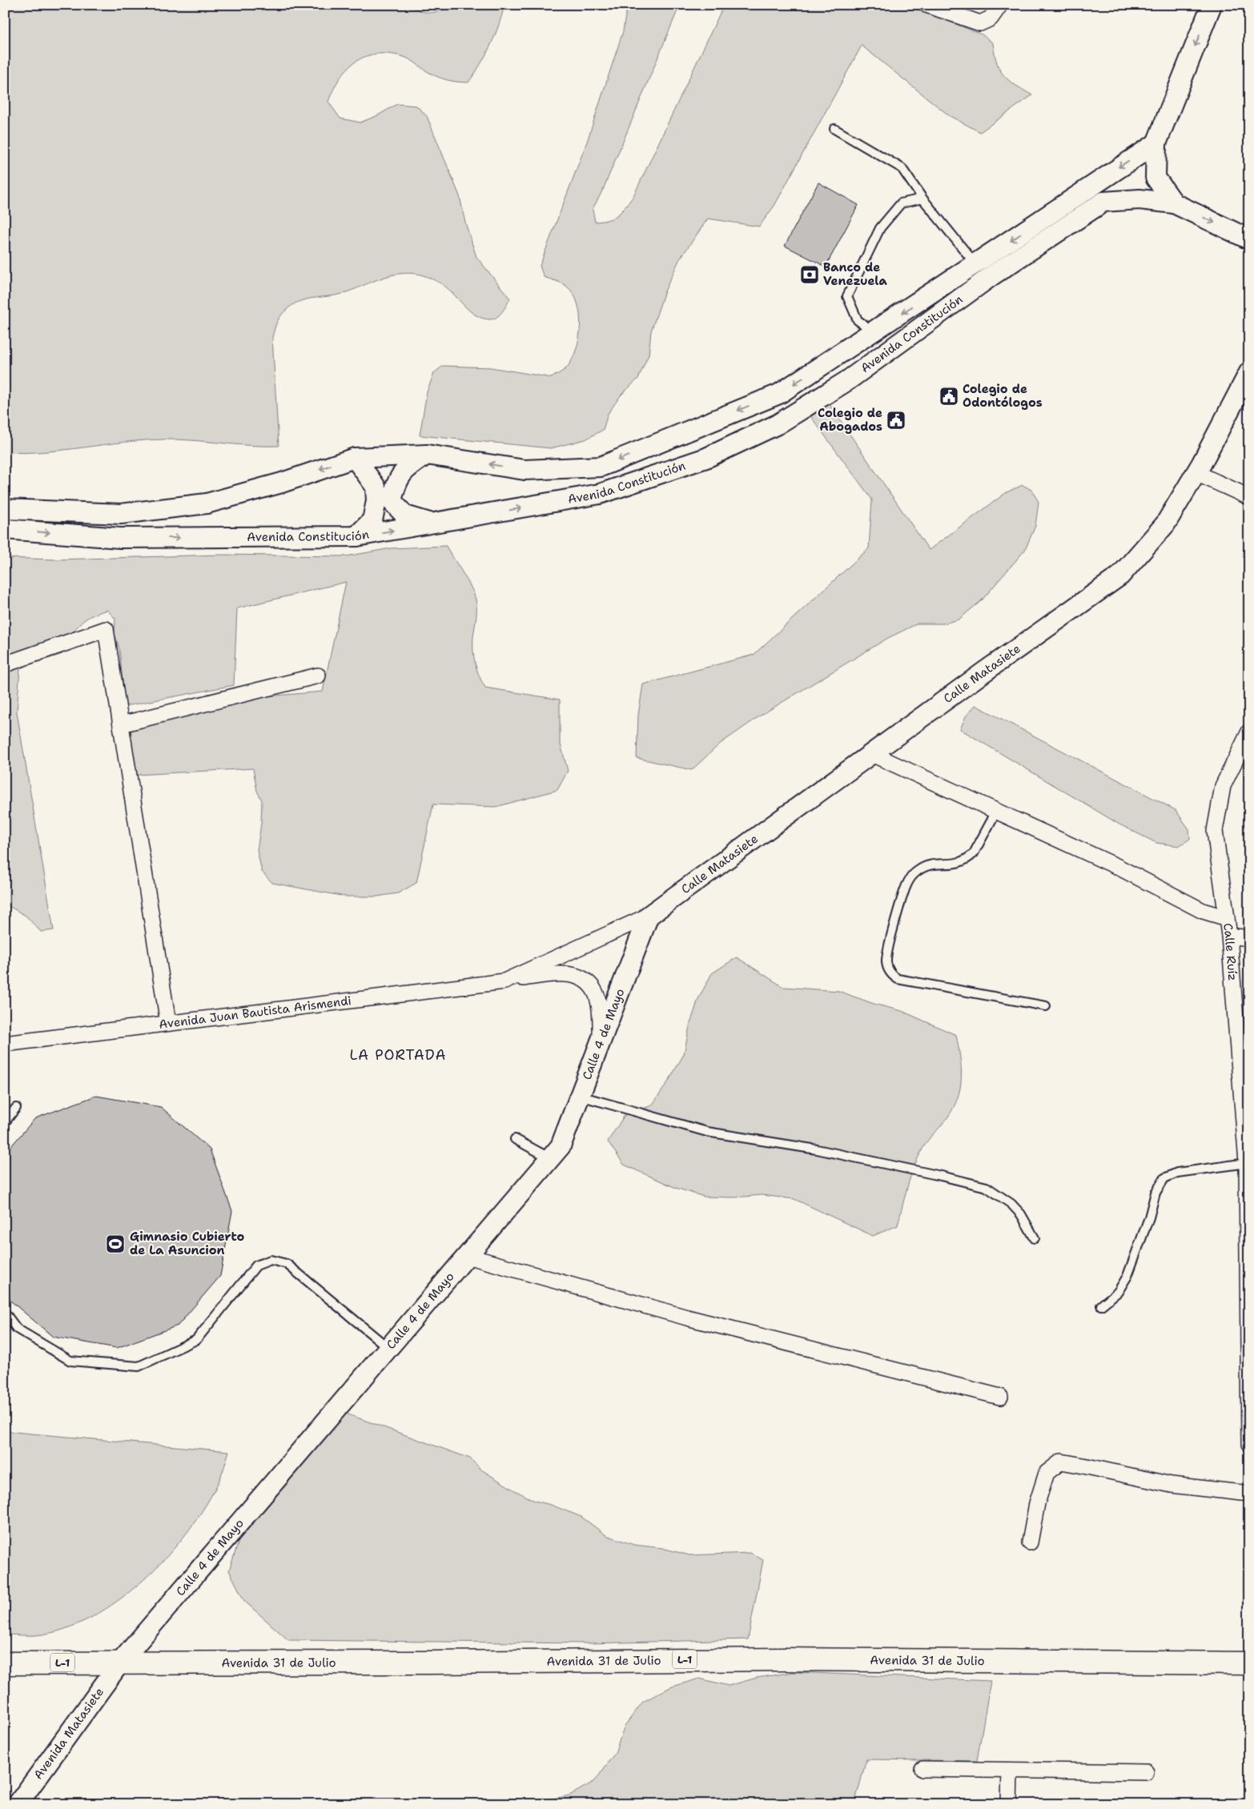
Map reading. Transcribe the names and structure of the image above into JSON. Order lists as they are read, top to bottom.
{
  "streets": {
    "main road": ["L-1", "Avenida 31 de Julio"],
    "street": [
      "Avenida Constitución",
      "Calle Matasiete",
      "Calle Ruíz",
      "Avenida Juan Bautista Arismendi",
      "Calle 4 de Mayo",
      "Avenida Matasiete"
    ]
  },
  "crossings": [
    ["Calle Matasiete", "Avenida Juan Bautista Arismendi"],
    ["Calle Matasiete", "Calle 4 de Mayo"],
    ["Avenida Juan Bautista Arismendi", "Calle 4 de Mayo"],
    ["Calle 4 de Mayo", "Avenida 31 de Julio"],
    ["Calle 4 de Mayo", "Avenida Matasiete"],
    ["Avenida 31 de Julio", "Avenida Matasiete"]
  ],
  "districts": ["LA PORTADA"],
  "places": {
    "bank": ["Banco de Venezuela"],
    "public building": ["Colegio de Odontólogos", "Colegio de Abogados"],
    "sports": ["Gimnasio Cubierto de La Asuncion"]
  }
}
